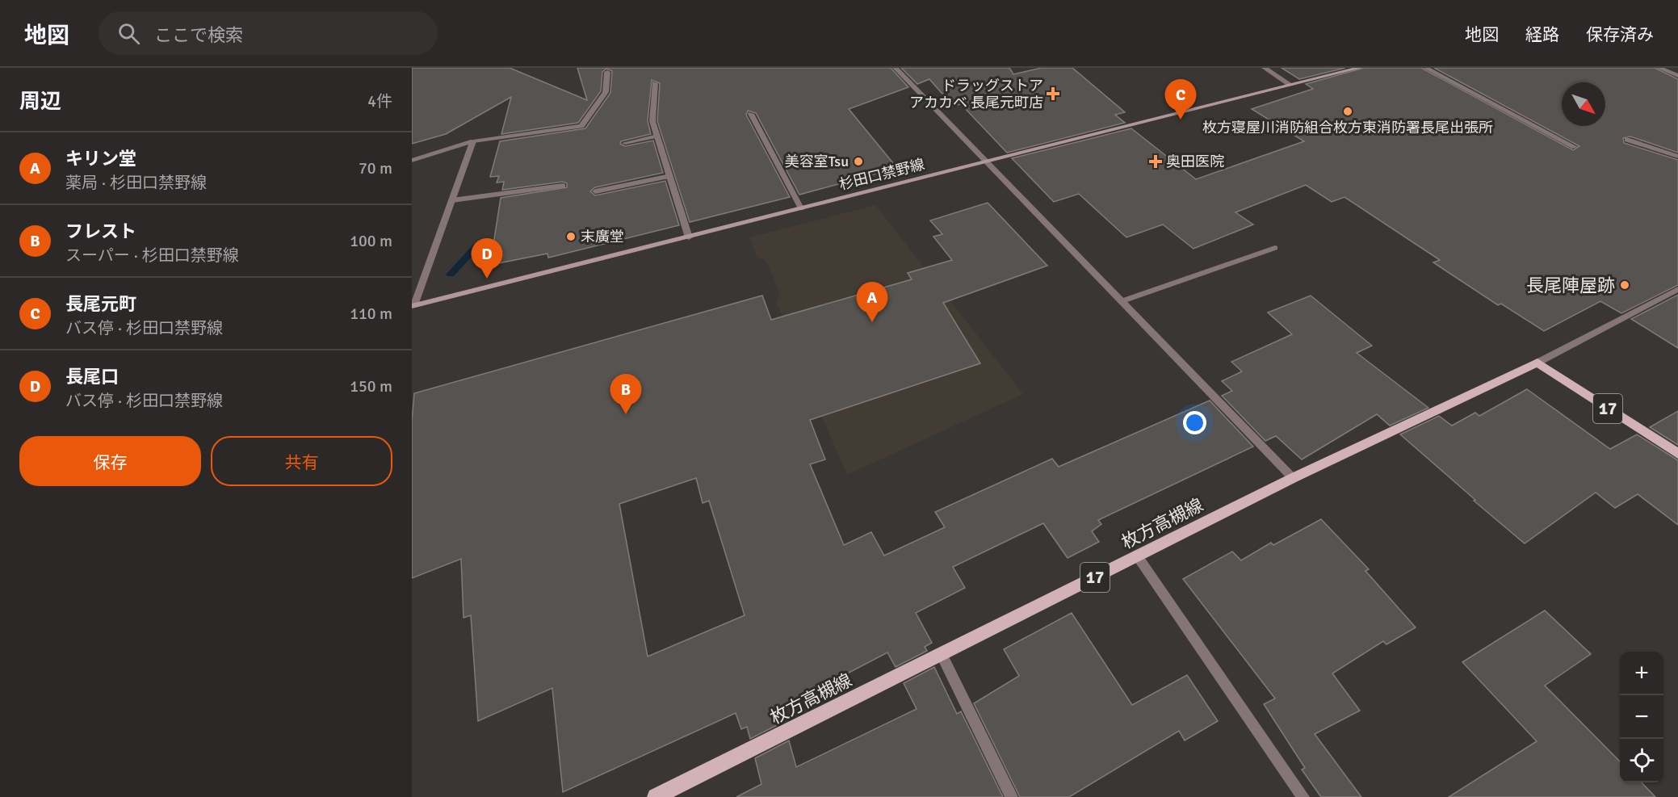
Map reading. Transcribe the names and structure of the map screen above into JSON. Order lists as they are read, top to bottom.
{
  "streets": {
    "main road": ["杉田口禁野線", "17", "枚方高槻線"]
  },
  "crossings": [
    ["17", "枚方高槻線"]
  ],
  "places": {
    "health": ["ドラッグストア アカカベ 長尾元町店", "奥田医院"],
    "other": [
      "枚方寝屋川消防組合枚方東消防署長尾出張所",
      "美容室Tsu",
      "末廣堂",
      "長尾陣屋跡"
    ]
  },
  "north": "bottom right",
  "page": {
    "header": "地図",
    "search": "ここで検索",
    "nav": ["地図", "経路", "保存済み"],
    "heading": ["周辺", "4件"],
    "pins": [
      "C",
      "D",
      "A",
      "B"
    ],
    "list": [
      {
        "mark": "A",
        "name": "キリン堂",
        "note": "薬局 · 杉田口禁野線",
        "value": "70 m"
      },
      {
        "mark": "B",
        "name": "フレスト",
        "note": "スーパー · 杉田口禁野線",
        "value": "100 m"
      },
      {
        "mark": "C",
        "name": "長尾元町",
        "note": "バス停 · 杉田口禁野線",
        "value": "110 m"
      },
      {
        "mark": "D",
        "name": "長尾口",
        "note": "バス停 · 杉田口禁野線",
        "value": "150 m"
      }
    ],
    "buttons": ["保存", "共有"],
    "map_buttons": ["+", "−"]
  }
}
